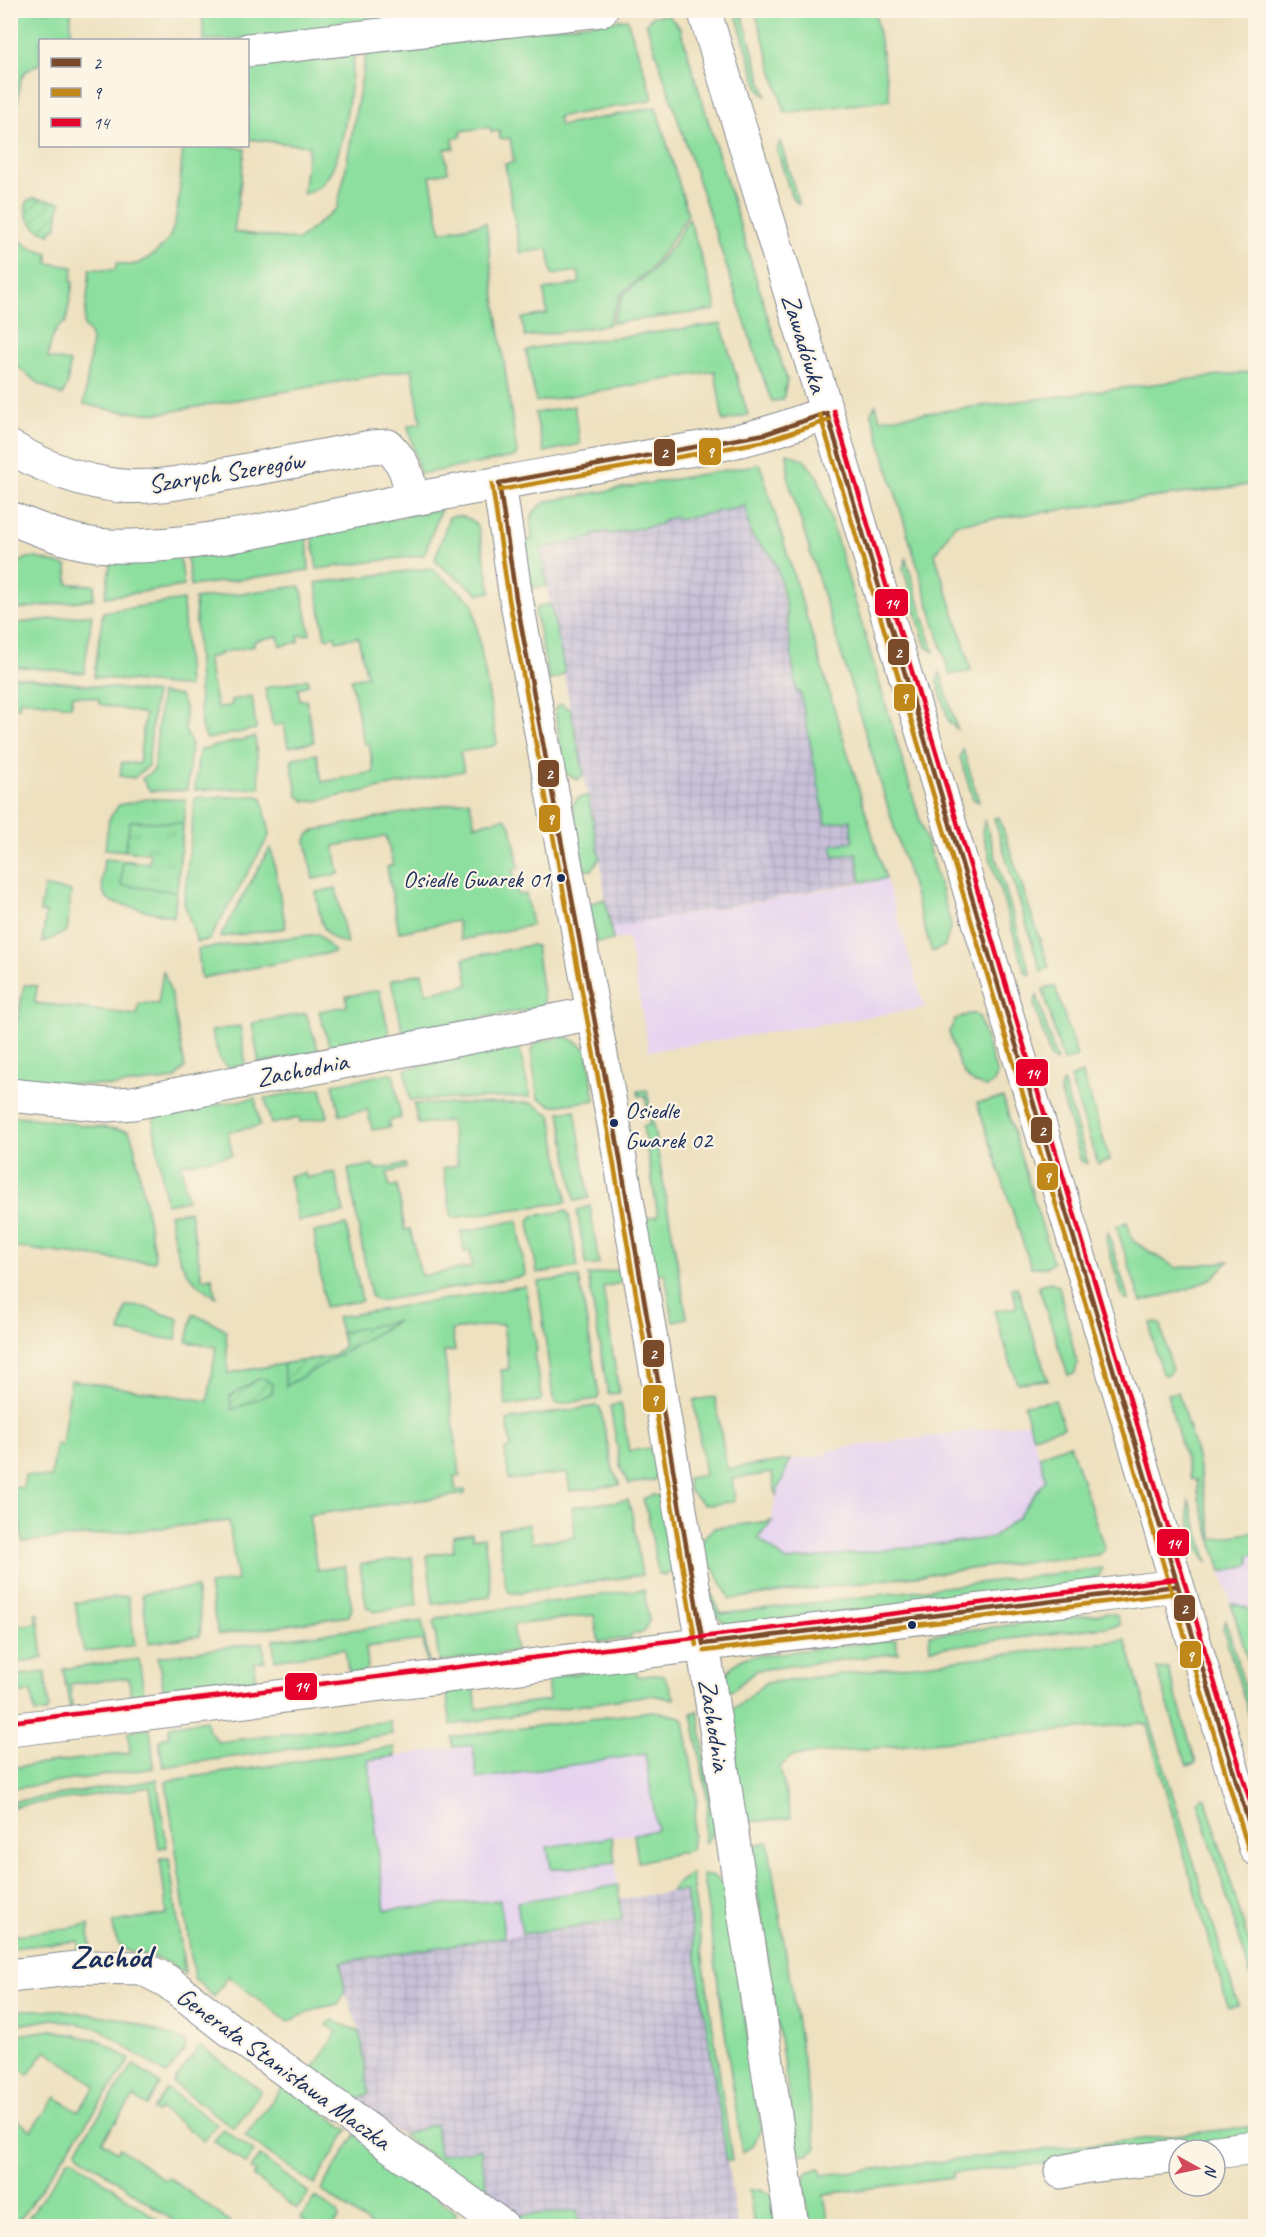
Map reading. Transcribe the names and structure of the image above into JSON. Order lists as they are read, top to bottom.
{
  "streets": {
    "street": [
      "Zawadówka",
      "Szarych Szeregów",
      "Zachodnia",
      "Generała Stanisława Maczka"
    ]
  },
  "districts": ["Zachód"],
  "places": ["Osiedle Gwarek 01", "Osiedle Gwarek 02"],
  "lines": ["transit line 14", "transit line 2", "transit line 9"],
  "legend": ["2", "9", "14"],
  "north": "right"
}
